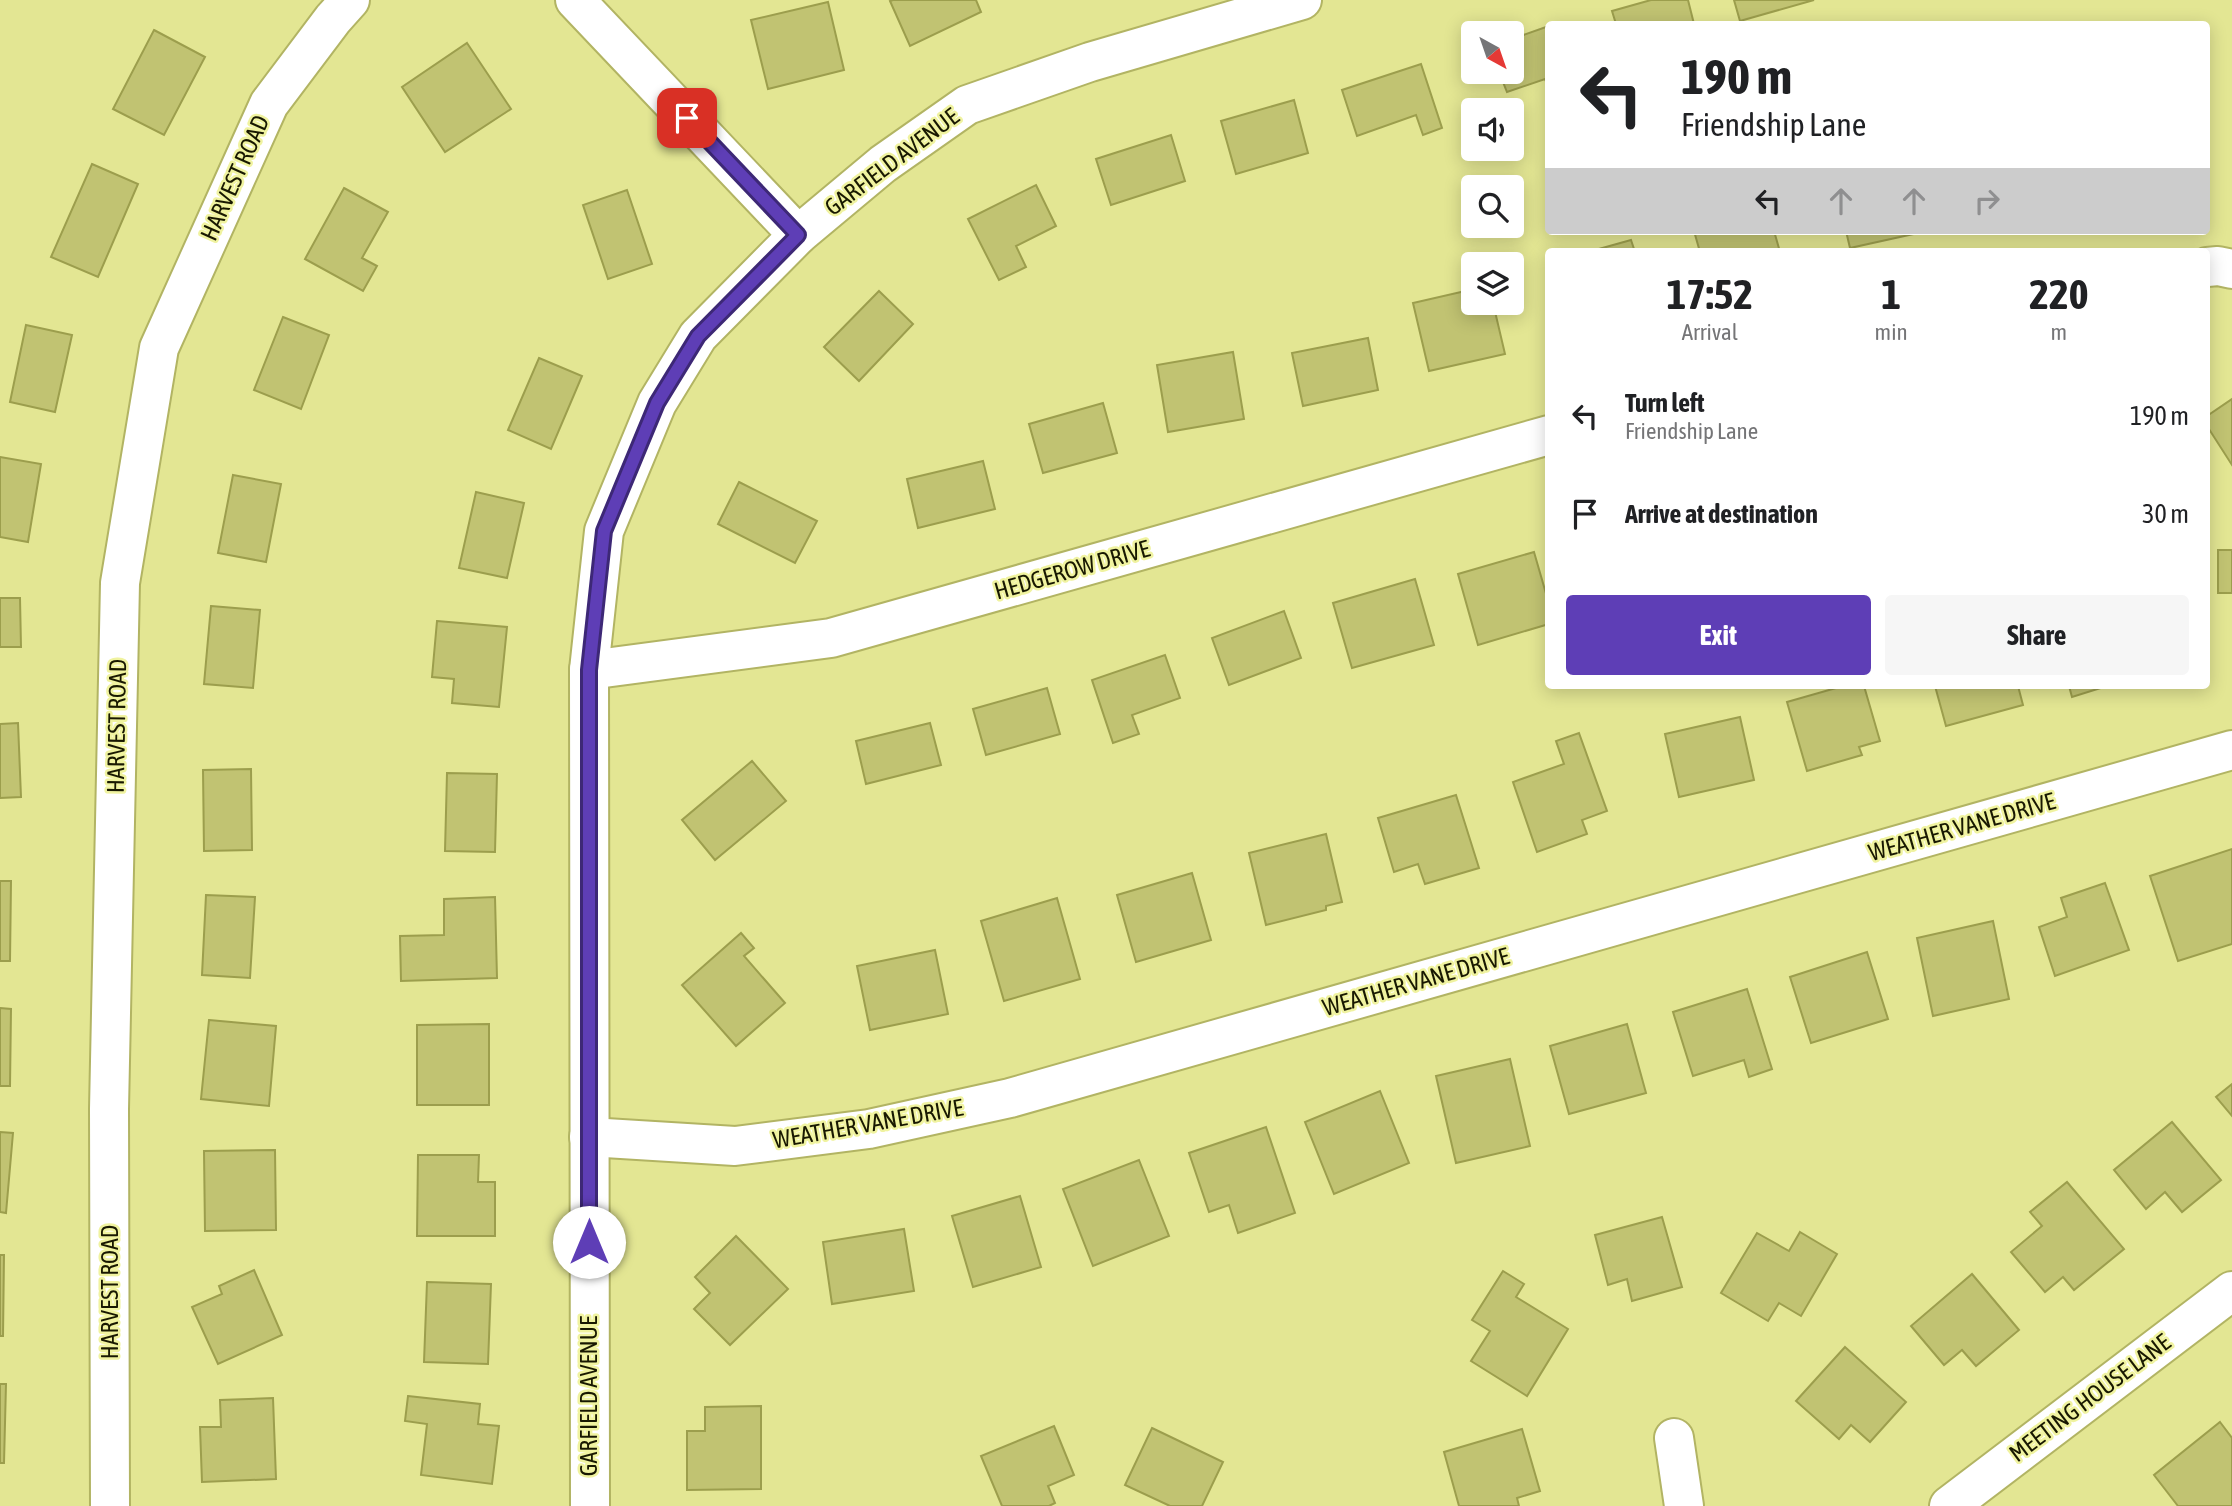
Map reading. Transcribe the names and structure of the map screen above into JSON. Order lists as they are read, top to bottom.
{
  "streets": {
    "street": [
      "GARFIELD AVENUE",
      "HARVEST ROAD",
      "HEDGEROW DRIVE",
      "WEATHER VANE DRIVE",
      "MEETING HOUSE LANE"
    ]
  },
  "crossings": [
    ["GARFIELD AVENUE", "HEDGEROW DRIVE"],
    ["GARFIELD AVENUE", "WEATHER VANE DRIVE"]
  ],
  "north": "bottom right",
  "page": {
    "turn": ["190 m", "Friendship Lane"],
    "eta": [
      "17:52",
      "Arrival",
      "1",
      "min",
      "220",
      "m"
    ],
    "list": [
      {
        "name": "Turn left",
        "note": "Friendship Lane",
        "value": "190 m"
      },
      {
        "name": "Arrive at destination",
        "value": "30 m"
      }
    ],
    "buttons": ["Exit", "Share"]
  }
}
